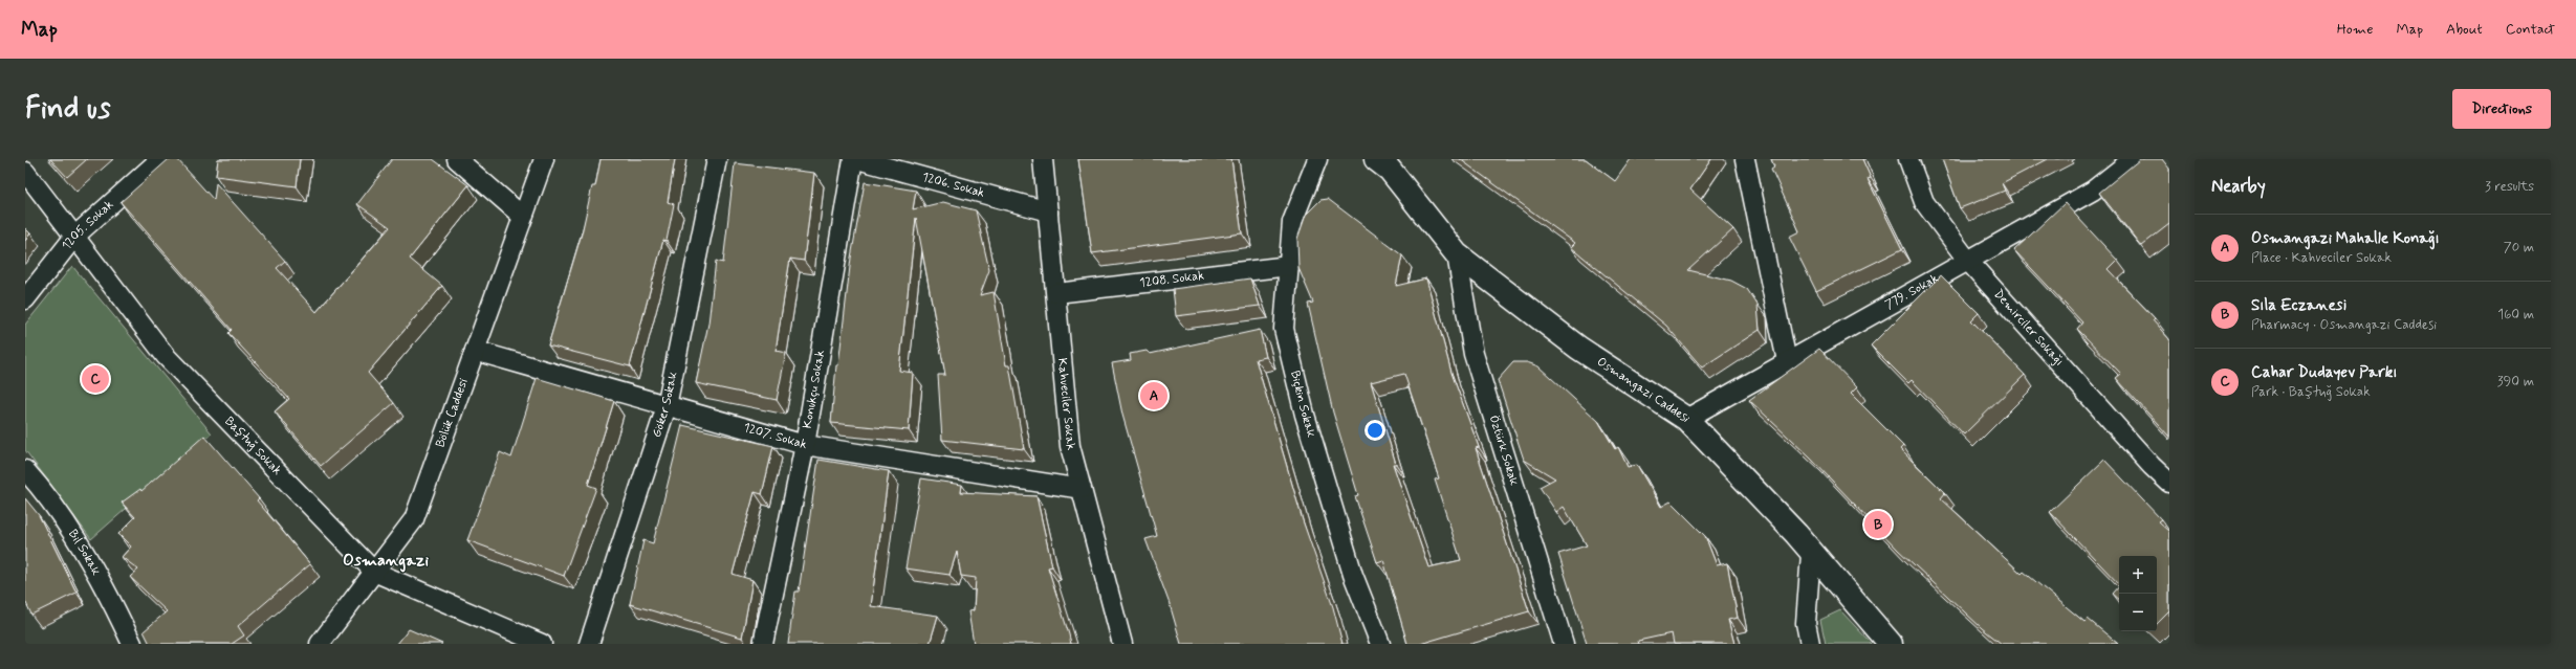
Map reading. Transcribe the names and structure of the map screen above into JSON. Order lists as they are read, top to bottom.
{
  "streets": {
    "main road": ["Osmangazi Caddesi"],
    "street": [
      "1206. Sokak",
      "1205. Sokak",
      "1208. Sokak",
      "779. Sokak",
      "Demirciler Sokağı",
      "Konukçu Sokak",
      "Göker Sokak",
      "Kahveciler Sokak",
      "Biçkin Sokak",
      "Bölük Caddesi",
      "1207. Sokak",
      "Baştuğ Sokak",
      "Öztürk Sokak",
      "Bil Sokak"
    ]
  },
  "crossings": [
    ["1206. Sokak", "Kahveciler Sokak"],
    ["1205. Sokak", "Baştuğ Sokak"],
    ["1208. Sokak", "Kahveciler Sokak"],
    ["1208. Sokak", "Biçkin Sokak"],
    ["779. Sokak", "Demirciler Sokağı"],
    ["779. Sokak", "Osmangazi Caddesi"],
    ["Konukçu Sokak", "1207. Sokak"],
    ["Osmangazi Caddesi", "Öztürk Sokak"],
    ["Göker Sokak", "1207. Sokak"],
    ["Kahveciler Sokak", "1207. Sokak"],
    ["Bölük Caddesi", "1207. Sokak"],
    ["Bölük Caddesi", "Baştuğ Sokak"]
  ],
  "districts": ["Osmangazi"],
  "page": {
    "header": "Map",
    "nav": [
      "Home",
      "Map",
      "About",
      "Contact"
    ],
    "buttons": "Directions",
    "title": "Find us",
    "heading": ["Nearby", "3 results"],
    "list": [
      {
        "mark": "A",
        "name": "Osmangazi Mahalle Konağı",
        "note": "Place · Kahveciler Sokak",
        "value": "70 m"
      },
      {
        "mark": "B",
        "name": "Sıla Eczanesi",
        "note": "Pharmacy · Osmangazi Caddesi",
        "value": "160 m"
      },
      {
        "mark": "C",
        "name": "Cahar Dudayev Parkı",
        "note": "Park · Baştuğ Sokak",
        "value": "390 m"
      }
    ],
    "pins": ["C", "A", "B"],
    "map_buttons": ["+", "−"]
  }
}
